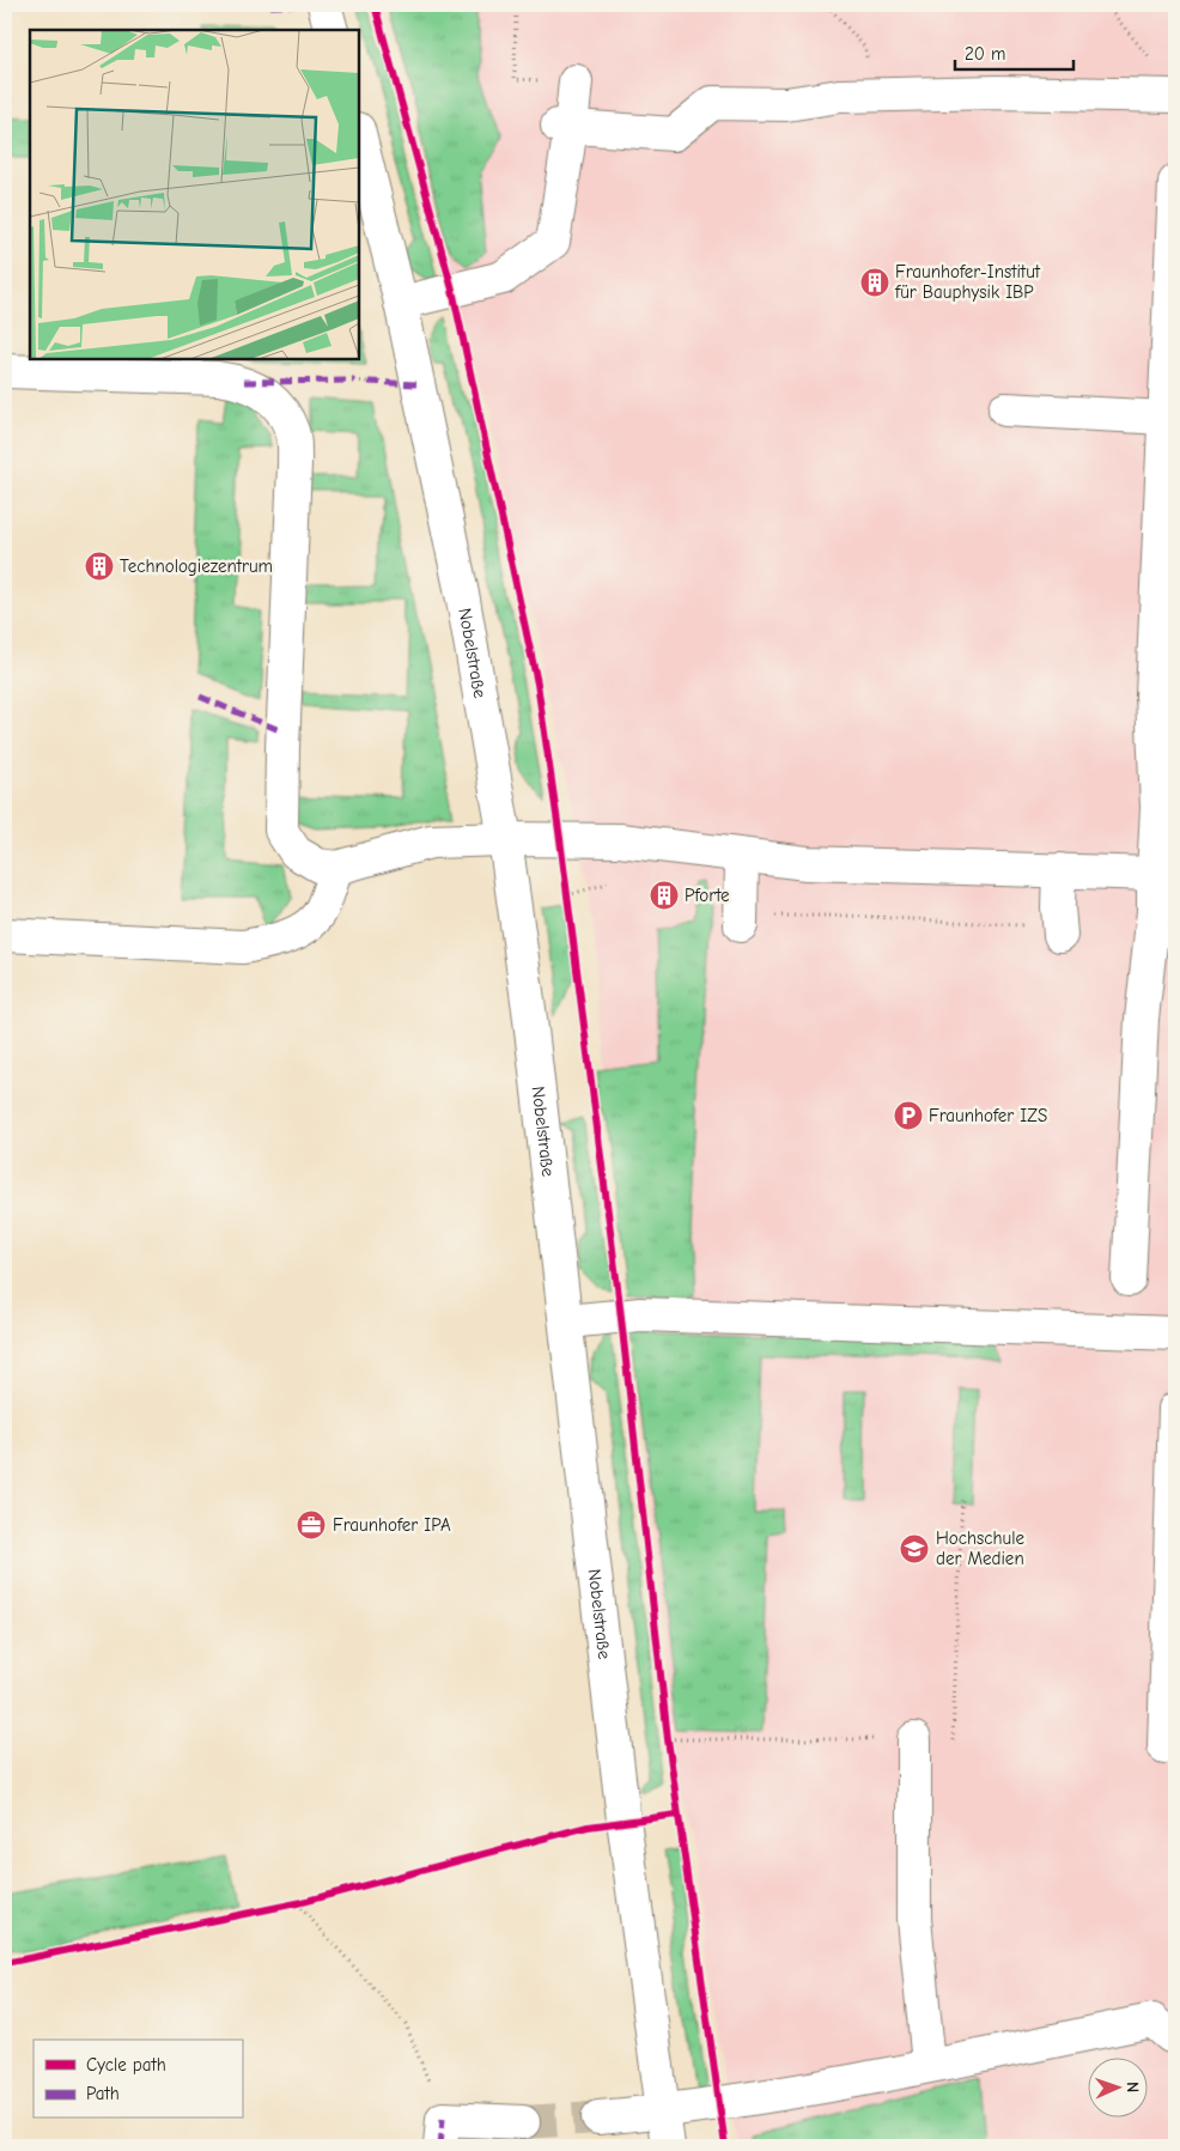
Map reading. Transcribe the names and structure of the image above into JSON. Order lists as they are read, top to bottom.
{
  "streets": {
    "street": ["Nobelstraße"]
  },
  "places": {
    "building": ["Fraunhofer-Institut für Bauphysik IBP", "Technologiezentrum", "Pforte"],
    "parking": ["Fraunhofer IZS"],
    "office": ["Fraunhofer IPA"],
    "school or university": ["Hochschule der Medien"]
  },
  "legend": ["Cycle path", "Path"],
  "scale_bar": "20 m",
  "north": "right"
}
